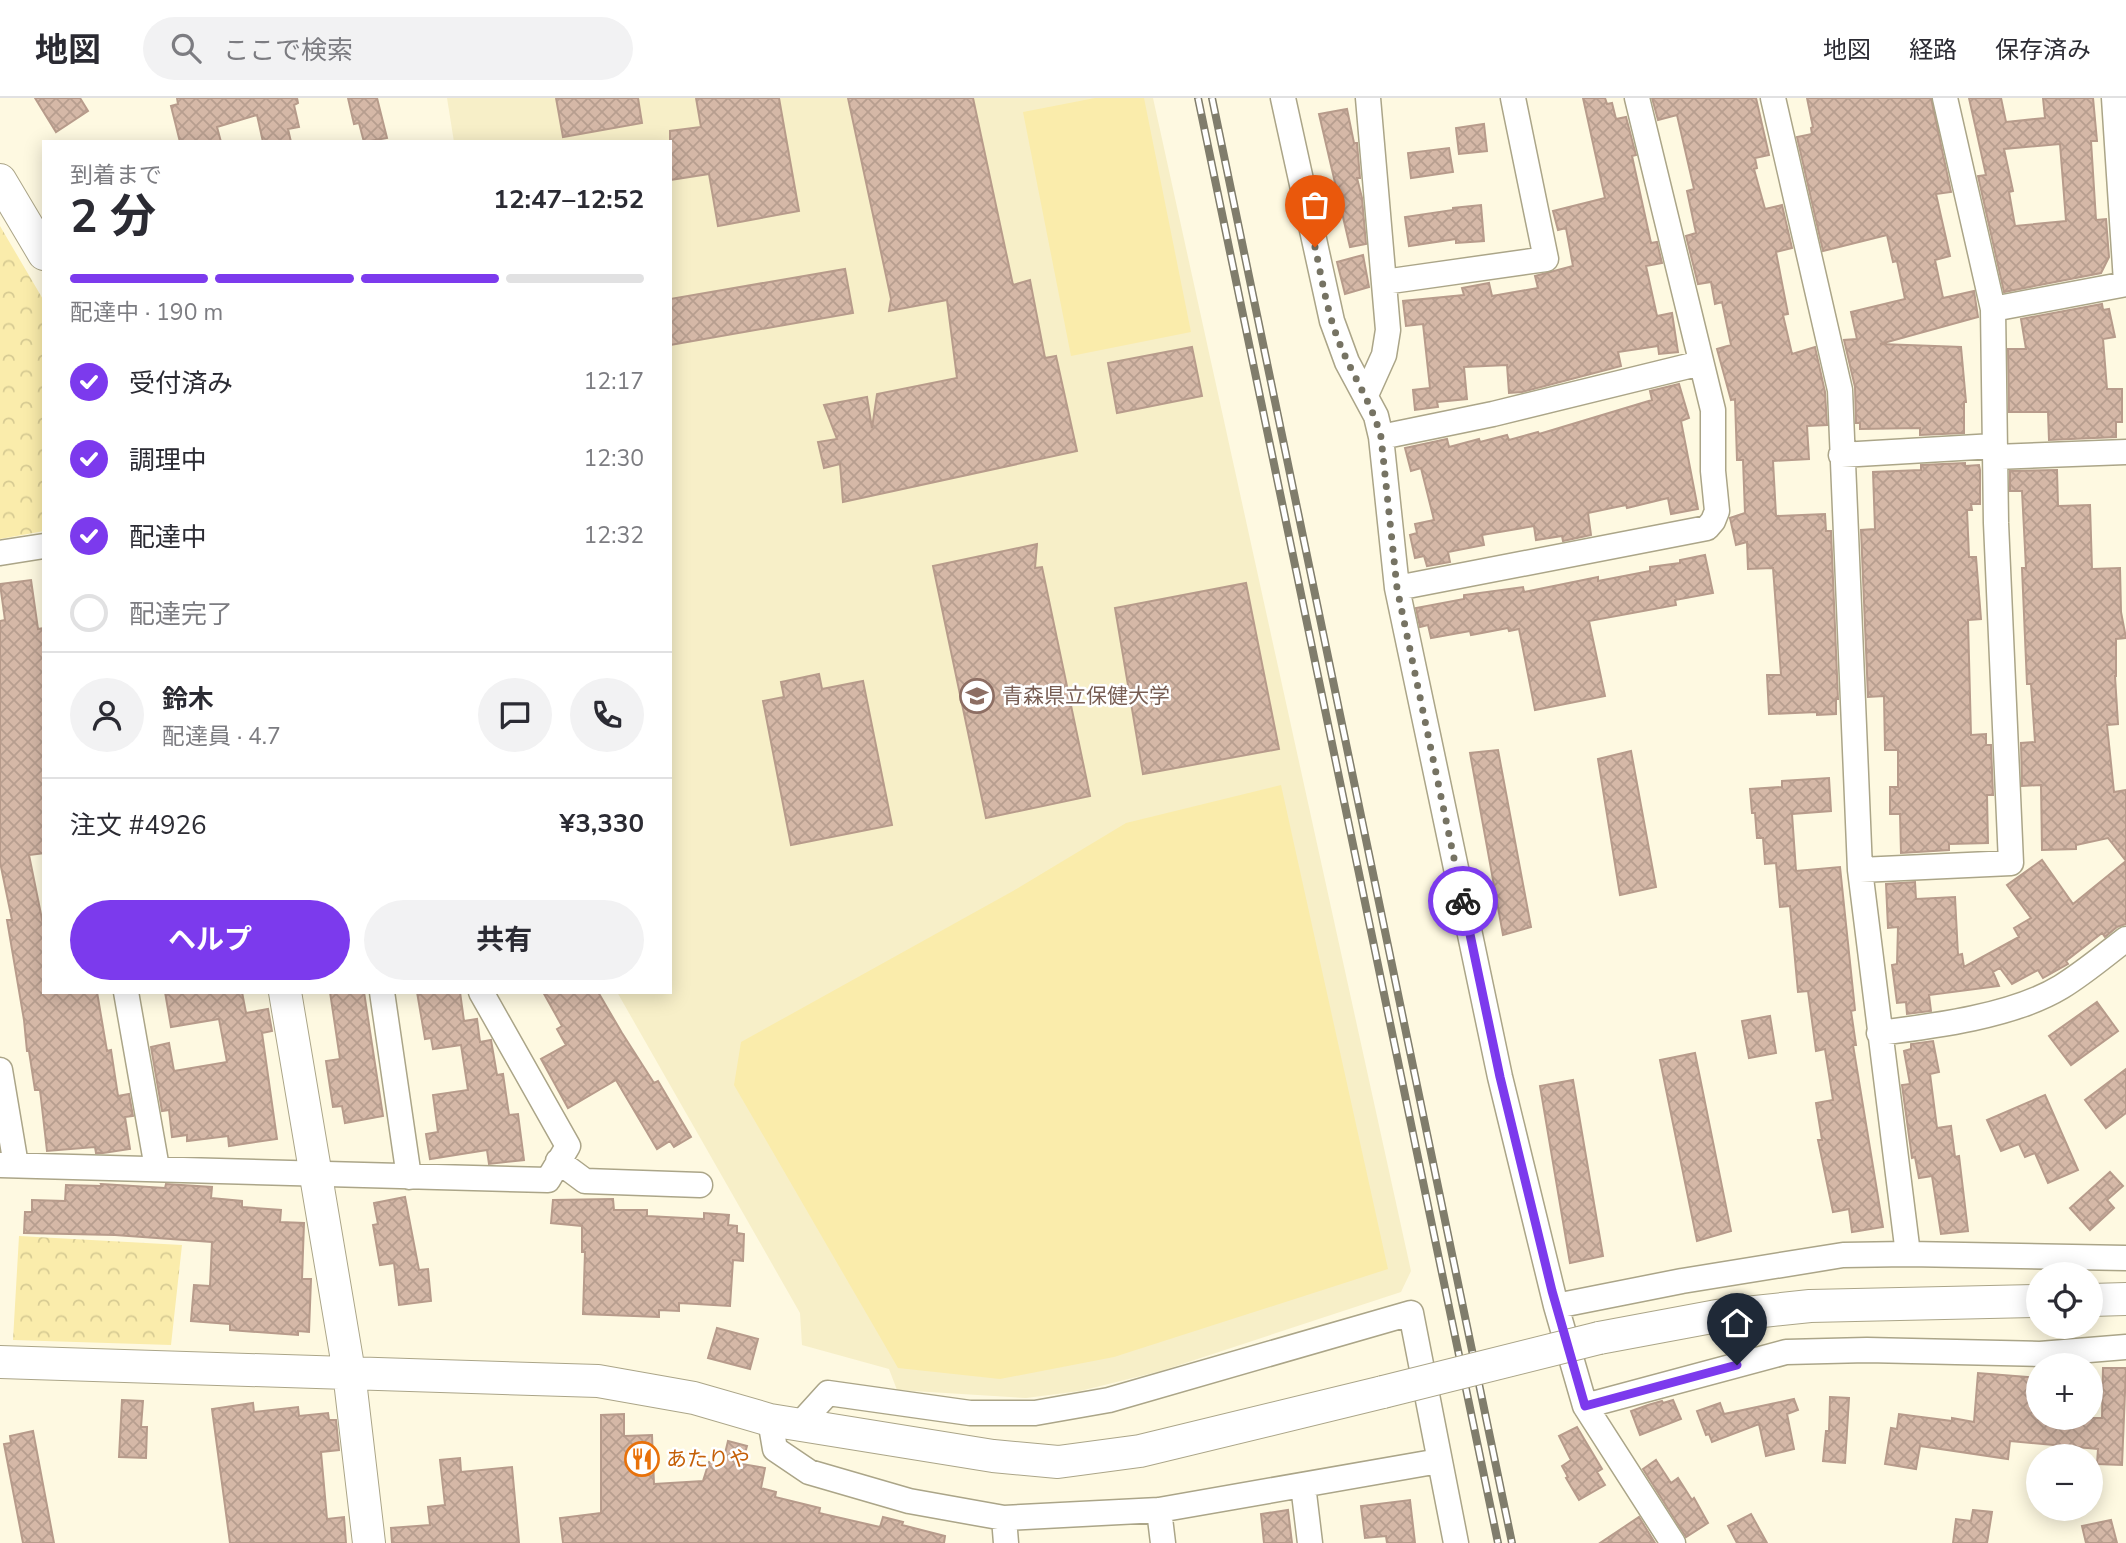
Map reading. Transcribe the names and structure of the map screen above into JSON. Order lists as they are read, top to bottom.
{
  "places": {
    "school or university": ["青森県立保健大学"],
    "restaurant": ["あたりや"]
  },
  "page": {
    "header": "地図",
    "search": "ここで検索",
    "nav": ["地図", "経路", "保存済み"],
    "heading": ["2 分", "到着まで", "12:47–12:52"],
    "panel": [
      "鈴木",
      "配達員 · 4.7",
      "注文 #4926",
      "¥3,330"
    ],
    "bar": "配達中 · 190 m",
    "list": [
      ["受付済み", "12:17"],
      ["調理中", "12:30"],
      ["配達中", "12:32"],
      "配達完了"
    ],
    "buttons": ["ヘルプ", "共有"],
    "map_buttons": ["+", "−"]
  }
}
